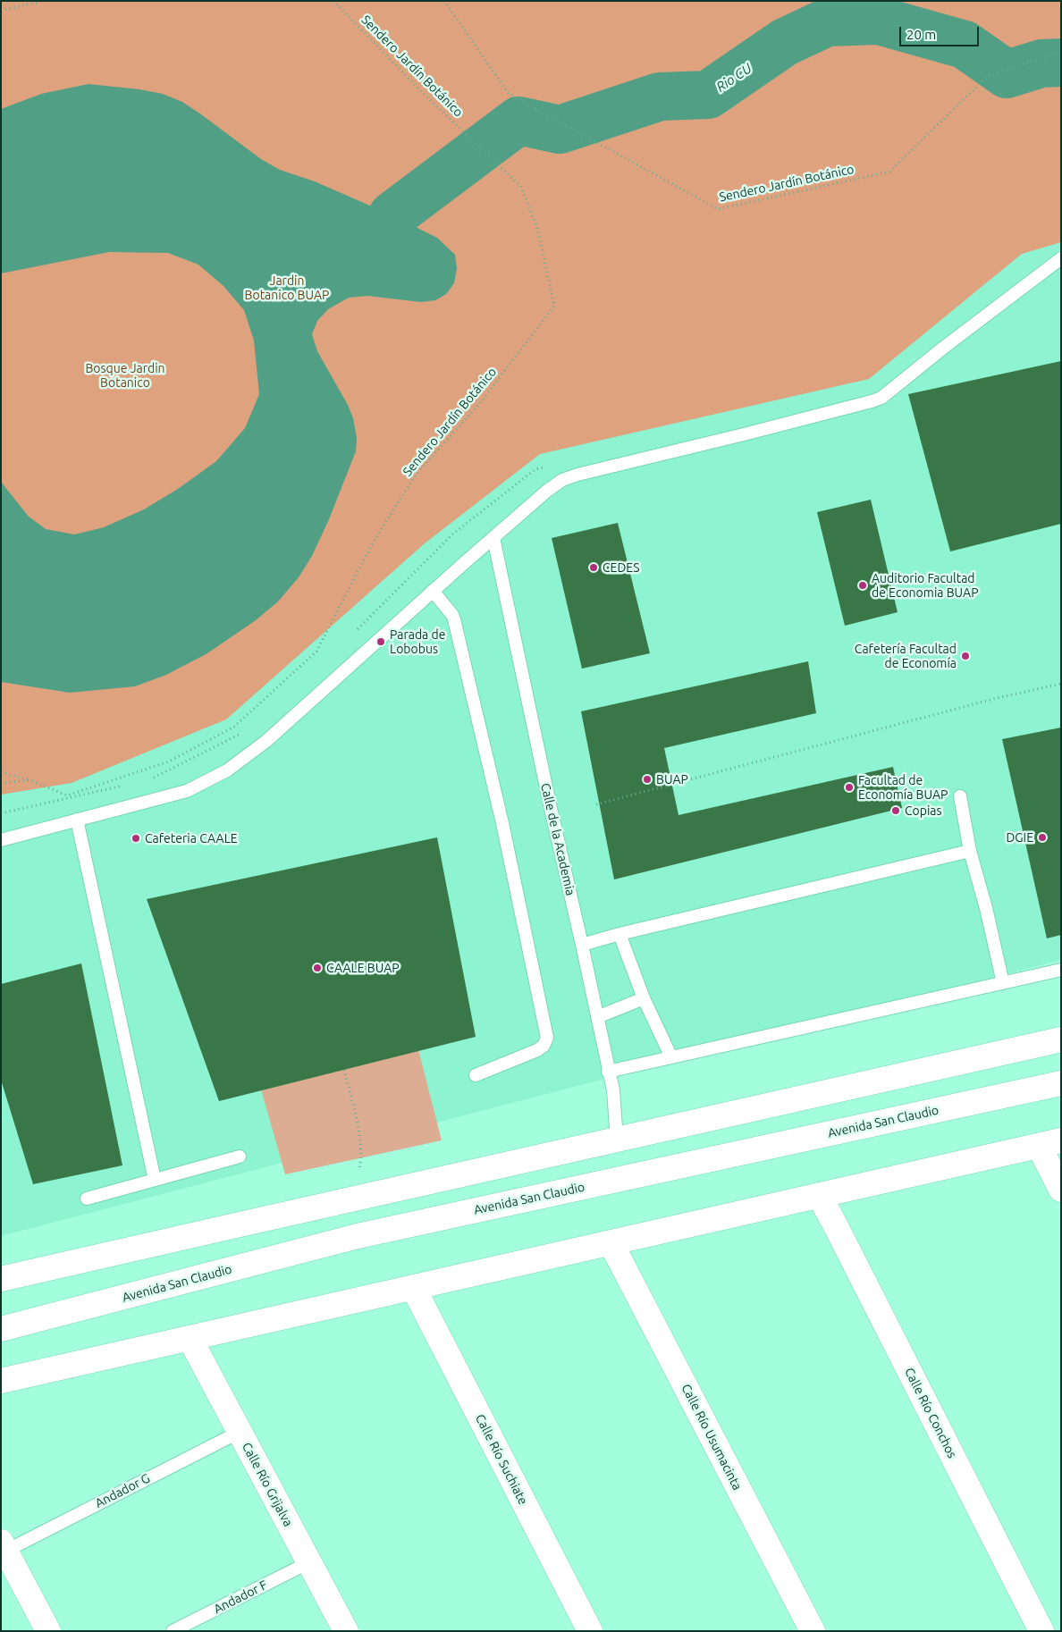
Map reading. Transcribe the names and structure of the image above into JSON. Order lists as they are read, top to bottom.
{
  "streets": {
    "street": [
      "Avenida San Claudio",
      "Calle Río Conchos",
      "Calle Río Usumacinta",
      "Calle Río Suchiate",
      "Calle Río Grijalva"
    ],
    "lane": ["Calle de la Academia", "Andador G", "Andador F"],
    "path": ["Sendero Jardín Botánico"]
  },
  "crossings": [
    ["Calle Río Grijalva", "Andador G"],
    ["Calle Río Grijalva", "Andador F"]
  ],
  "water": ["Rio CU"],
  "parks": ["Jardin Botanico BUAP", "Bosque Jardin Botanico"],
  "places": [
    "CEDES",
    "Auditorio Facultad de Economia BUAP",
    "Parada de Lobobus",
    "Cafetería Facultad de Economía",
    "BUAP",
    "Facultad de Economía BUAP",
    "Copias",
    "DGIE",
    "Cafeteria CAALE",
    "CAALE BUAP"
  ],
  "scale_bar": "20 m"
}
